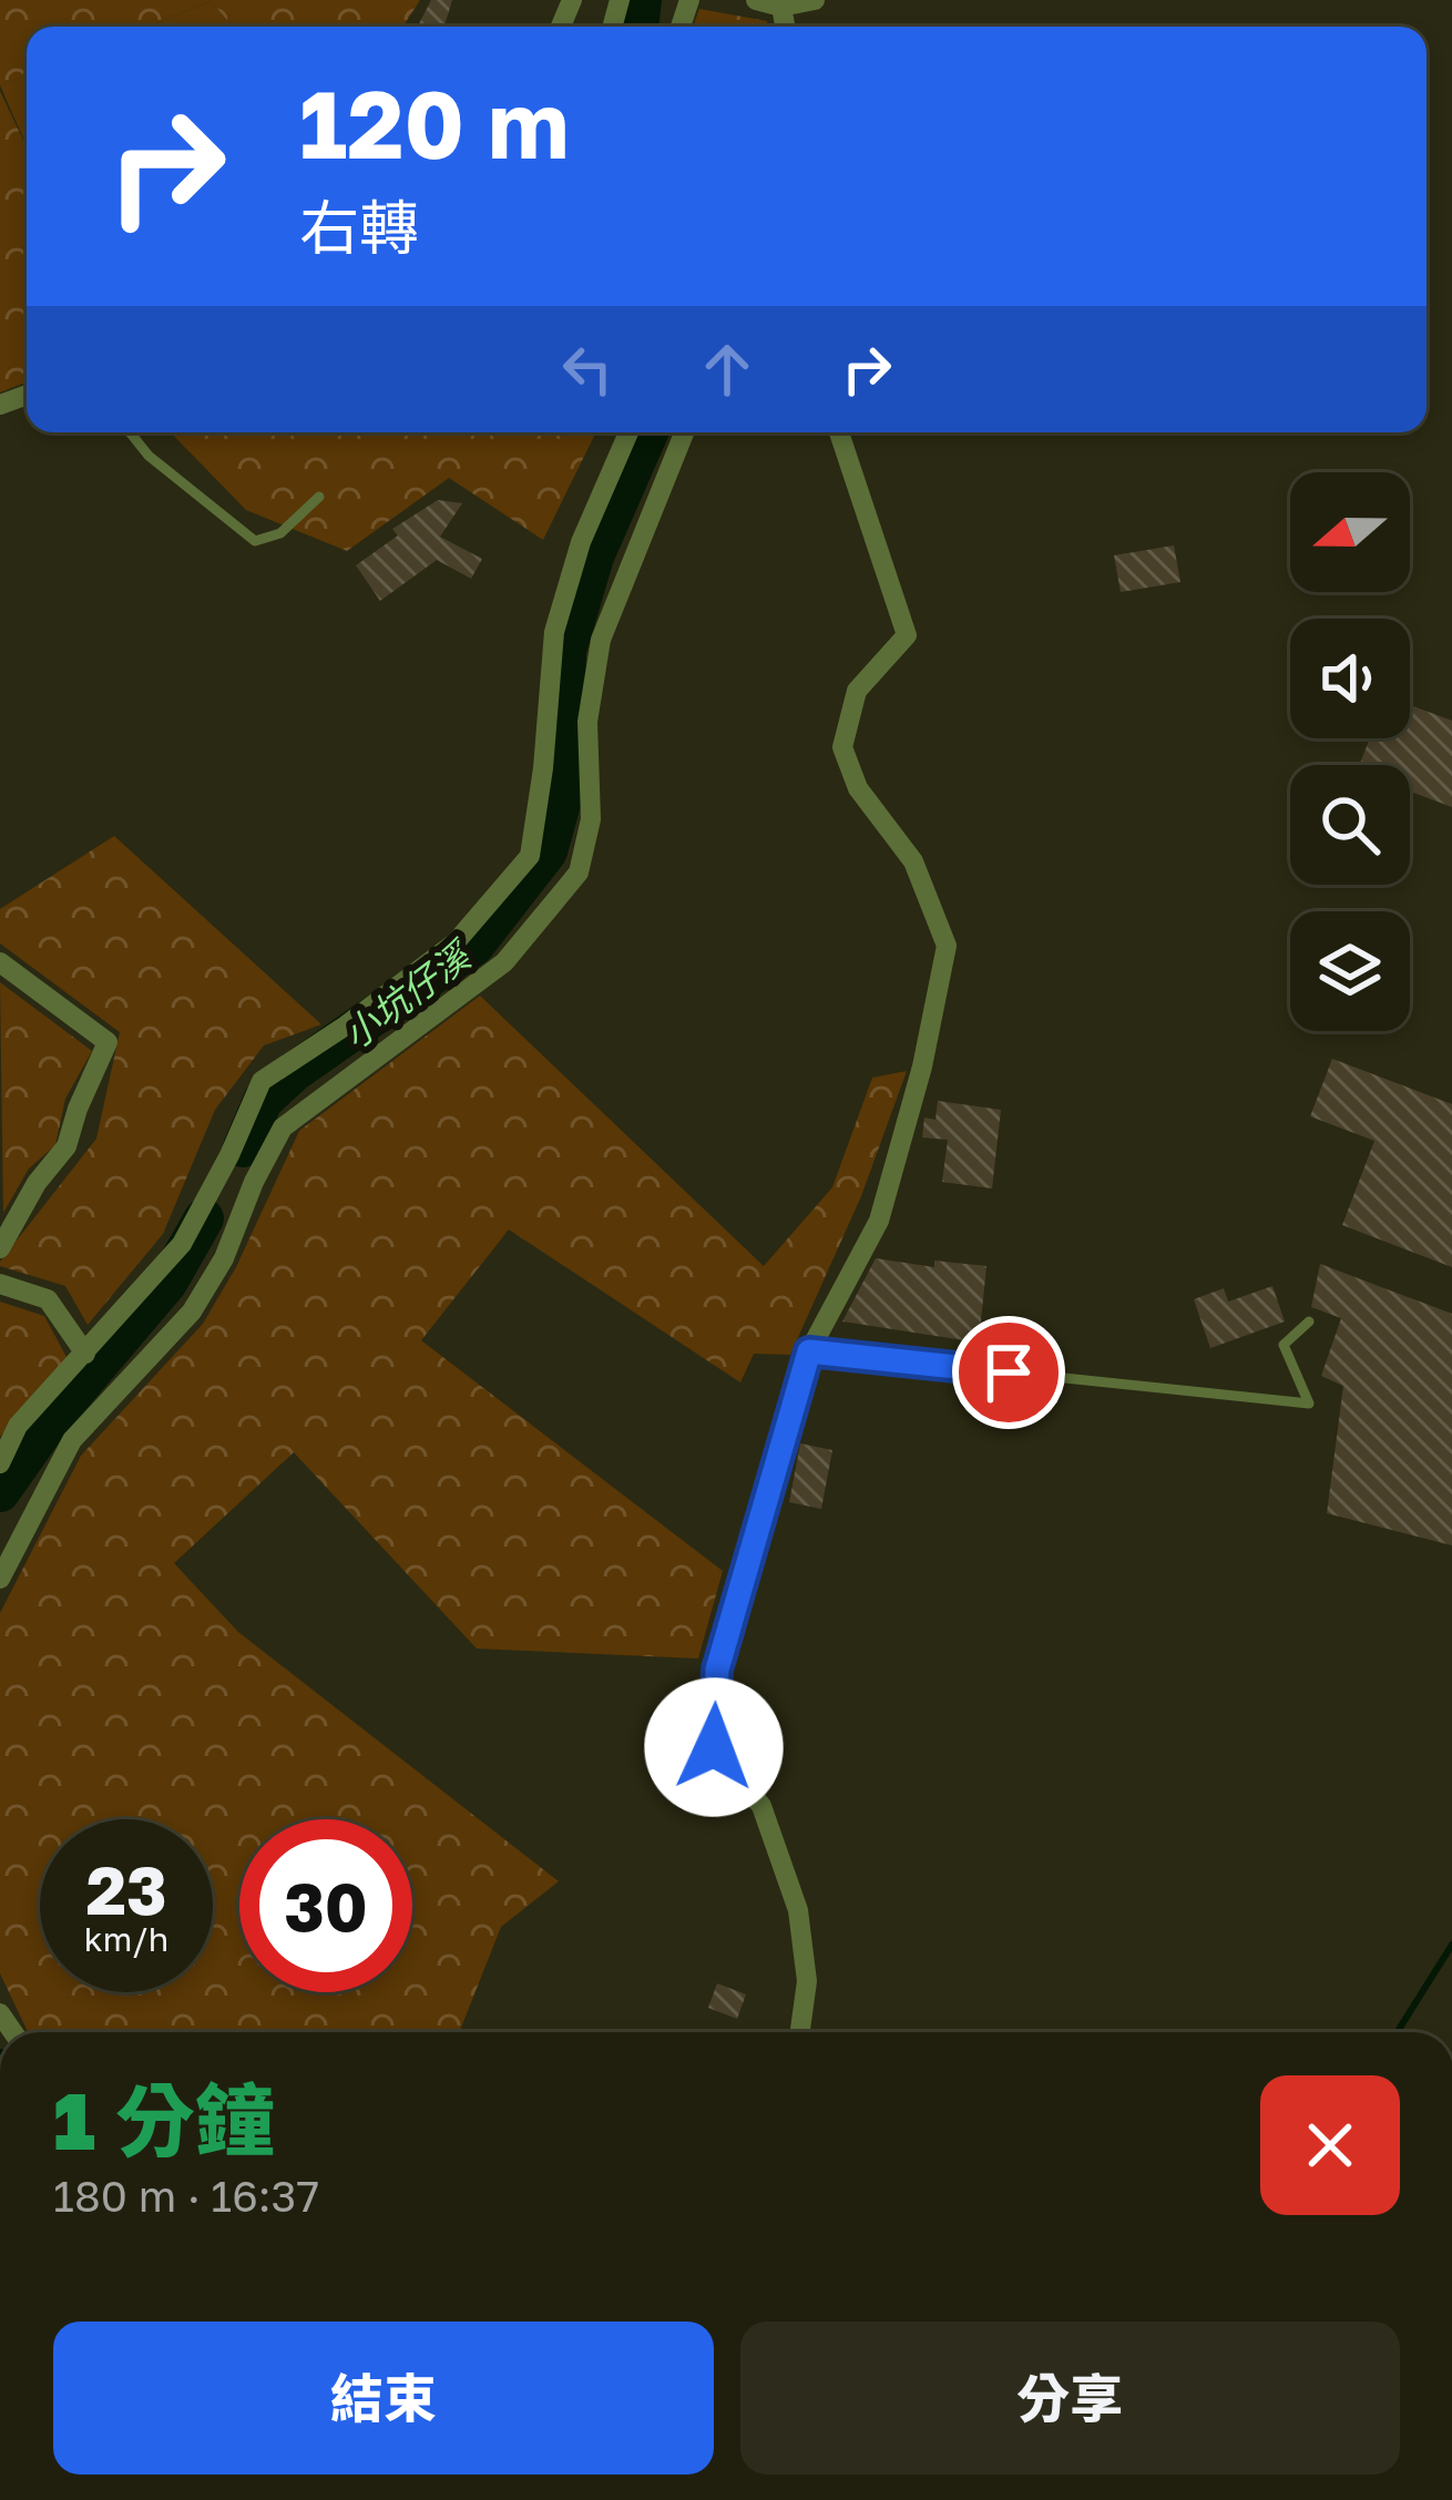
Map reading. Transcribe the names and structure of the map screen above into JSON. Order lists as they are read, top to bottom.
{
  "water": ["小坑仔溪"],
  "north": "left",
  "page": {
    "turn": ["120 m", "右轉"],
    "speed": "23 km/h",
    "limit": "30",
    "heading": ["1 分鐘", "180 m · 16:37"],
    "buttons": ["結束", "分享"]
  }
}
